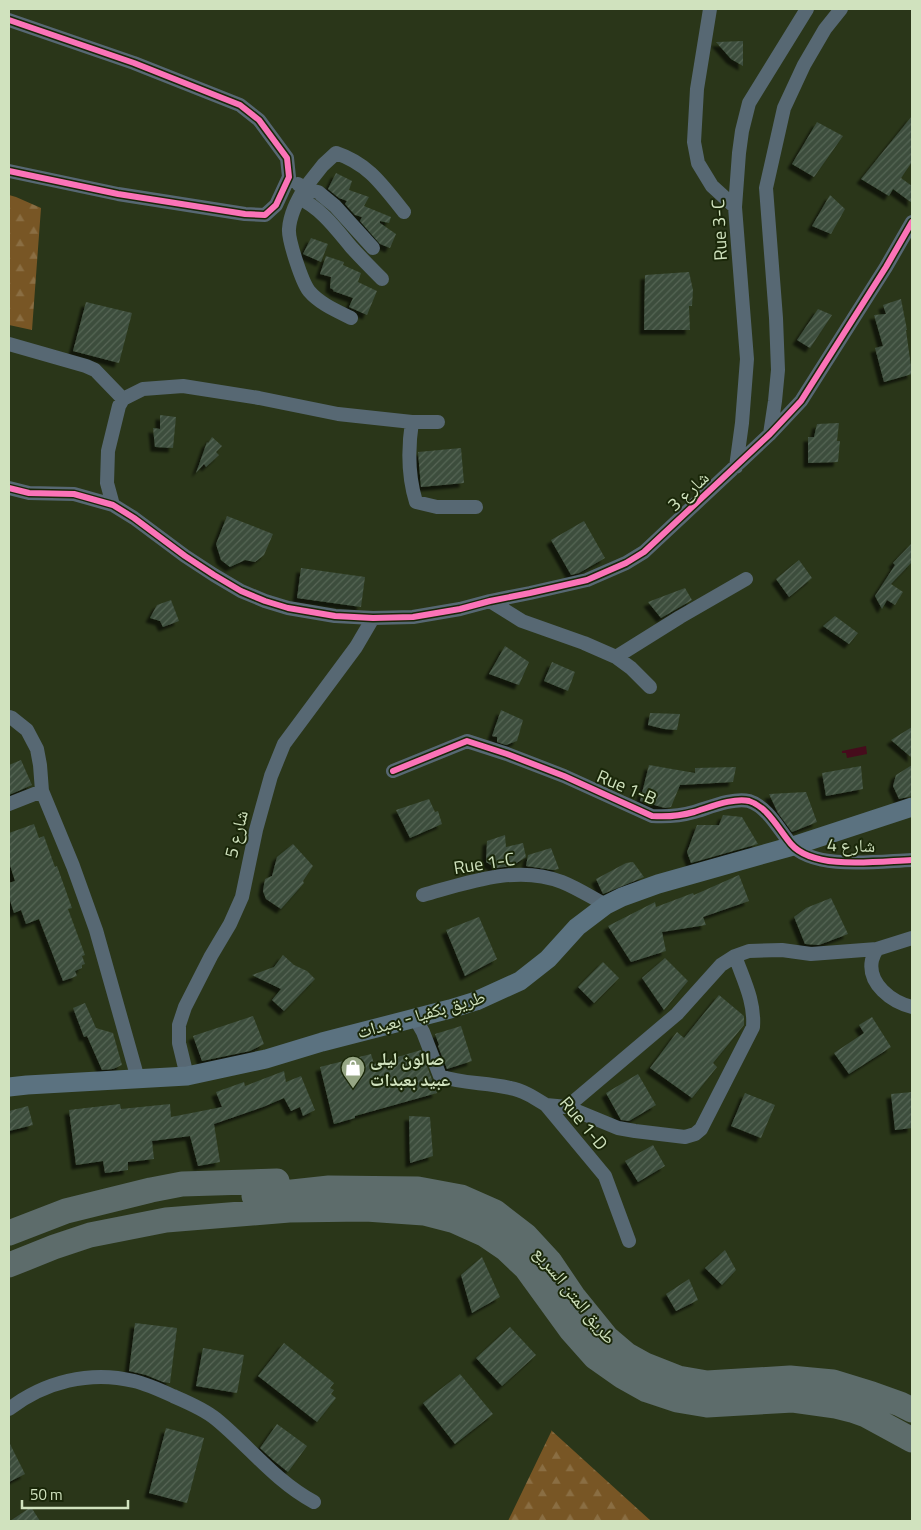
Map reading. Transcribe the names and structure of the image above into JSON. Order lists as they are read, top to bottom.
{
  "streets": {
    "highway": ["طريق المتن السريع"],
    "main road": ["طريق بكفيا - بعبدات"],
    "street": [
      "Rue 3-C",
      "شارع 3",
      "Rue 1-B",
      "شارع 5",
      "شارع 4",
      "Rue 1-C",
      "Rue 1-D"
    ]
  },
  "crossings": [
    ["Rue 3-C", "شارع 3"],
    ["شارع 3", "شارع 5"],
    ["Rue 1-B", "شارع 4"],
    ["Rue 1-B", "طريق بكفيا - بعبدات"],
    ["شارع 5", "طريق بكفيا - بعبدات"],
    ["شارع 4", "طريق بكفيا - بعبدات"],
    ["Rue 1-C", "طريق بكفيا - بعبدات"],
    ["طريق بكفيا - بعبدات", "Rue 1-D"]
  ],
  "places": {
    "shop": ["صالون ليلى عبيد بعبدات"]
  },
  "scale_bar": "50 m"
}
